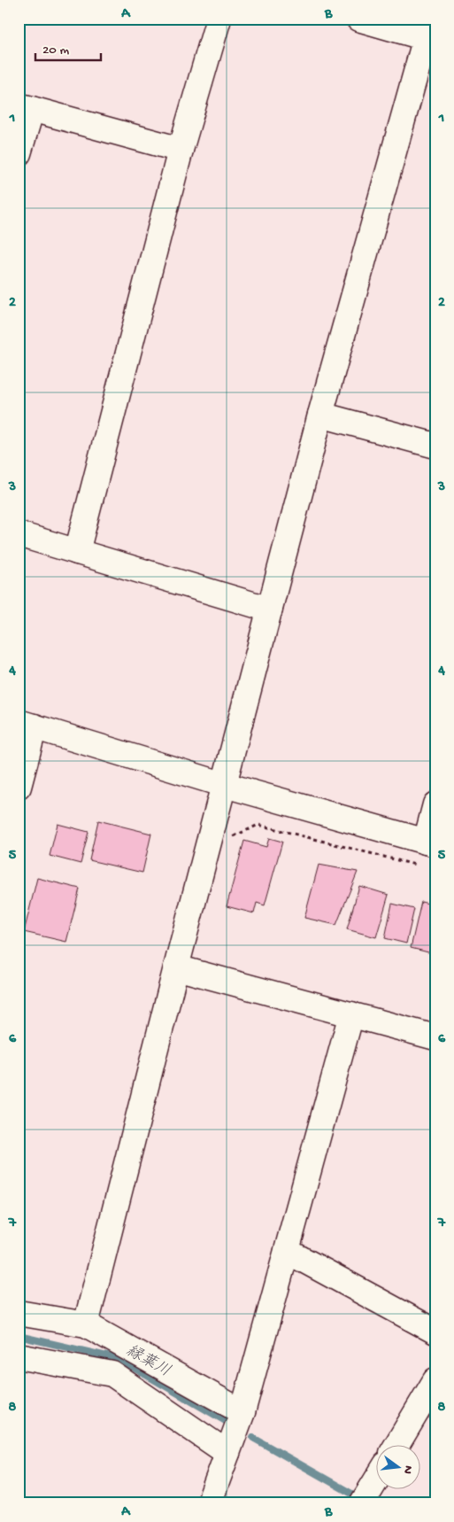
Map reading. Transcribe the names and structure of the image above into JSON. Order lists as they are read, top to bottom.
{
  "water": ["縁葉川"],
  "scale_bar": "20 m",
  "north": "right",
  "grid": {
    "columns": ["A", "B"],
    "rows": [
      "1",
      "2",
      "3",
      "4",
      "5",
      "6",
      "7",
      "8"
    ]
  }
}
